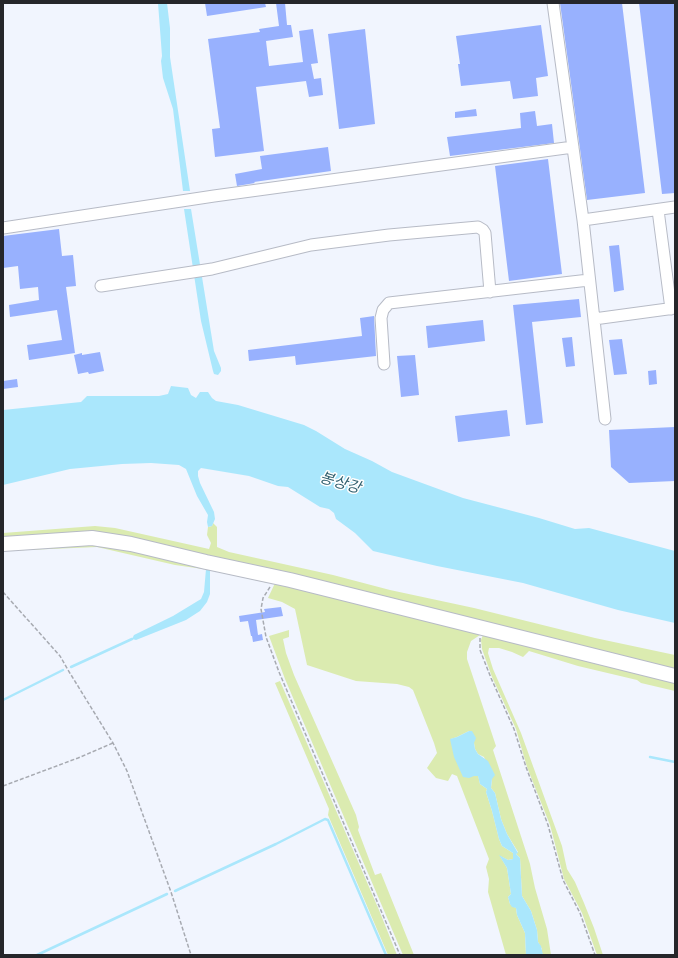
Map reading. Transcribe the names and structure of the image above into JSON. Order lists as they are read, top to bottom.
{
  "water": ["봉상강"]
}
